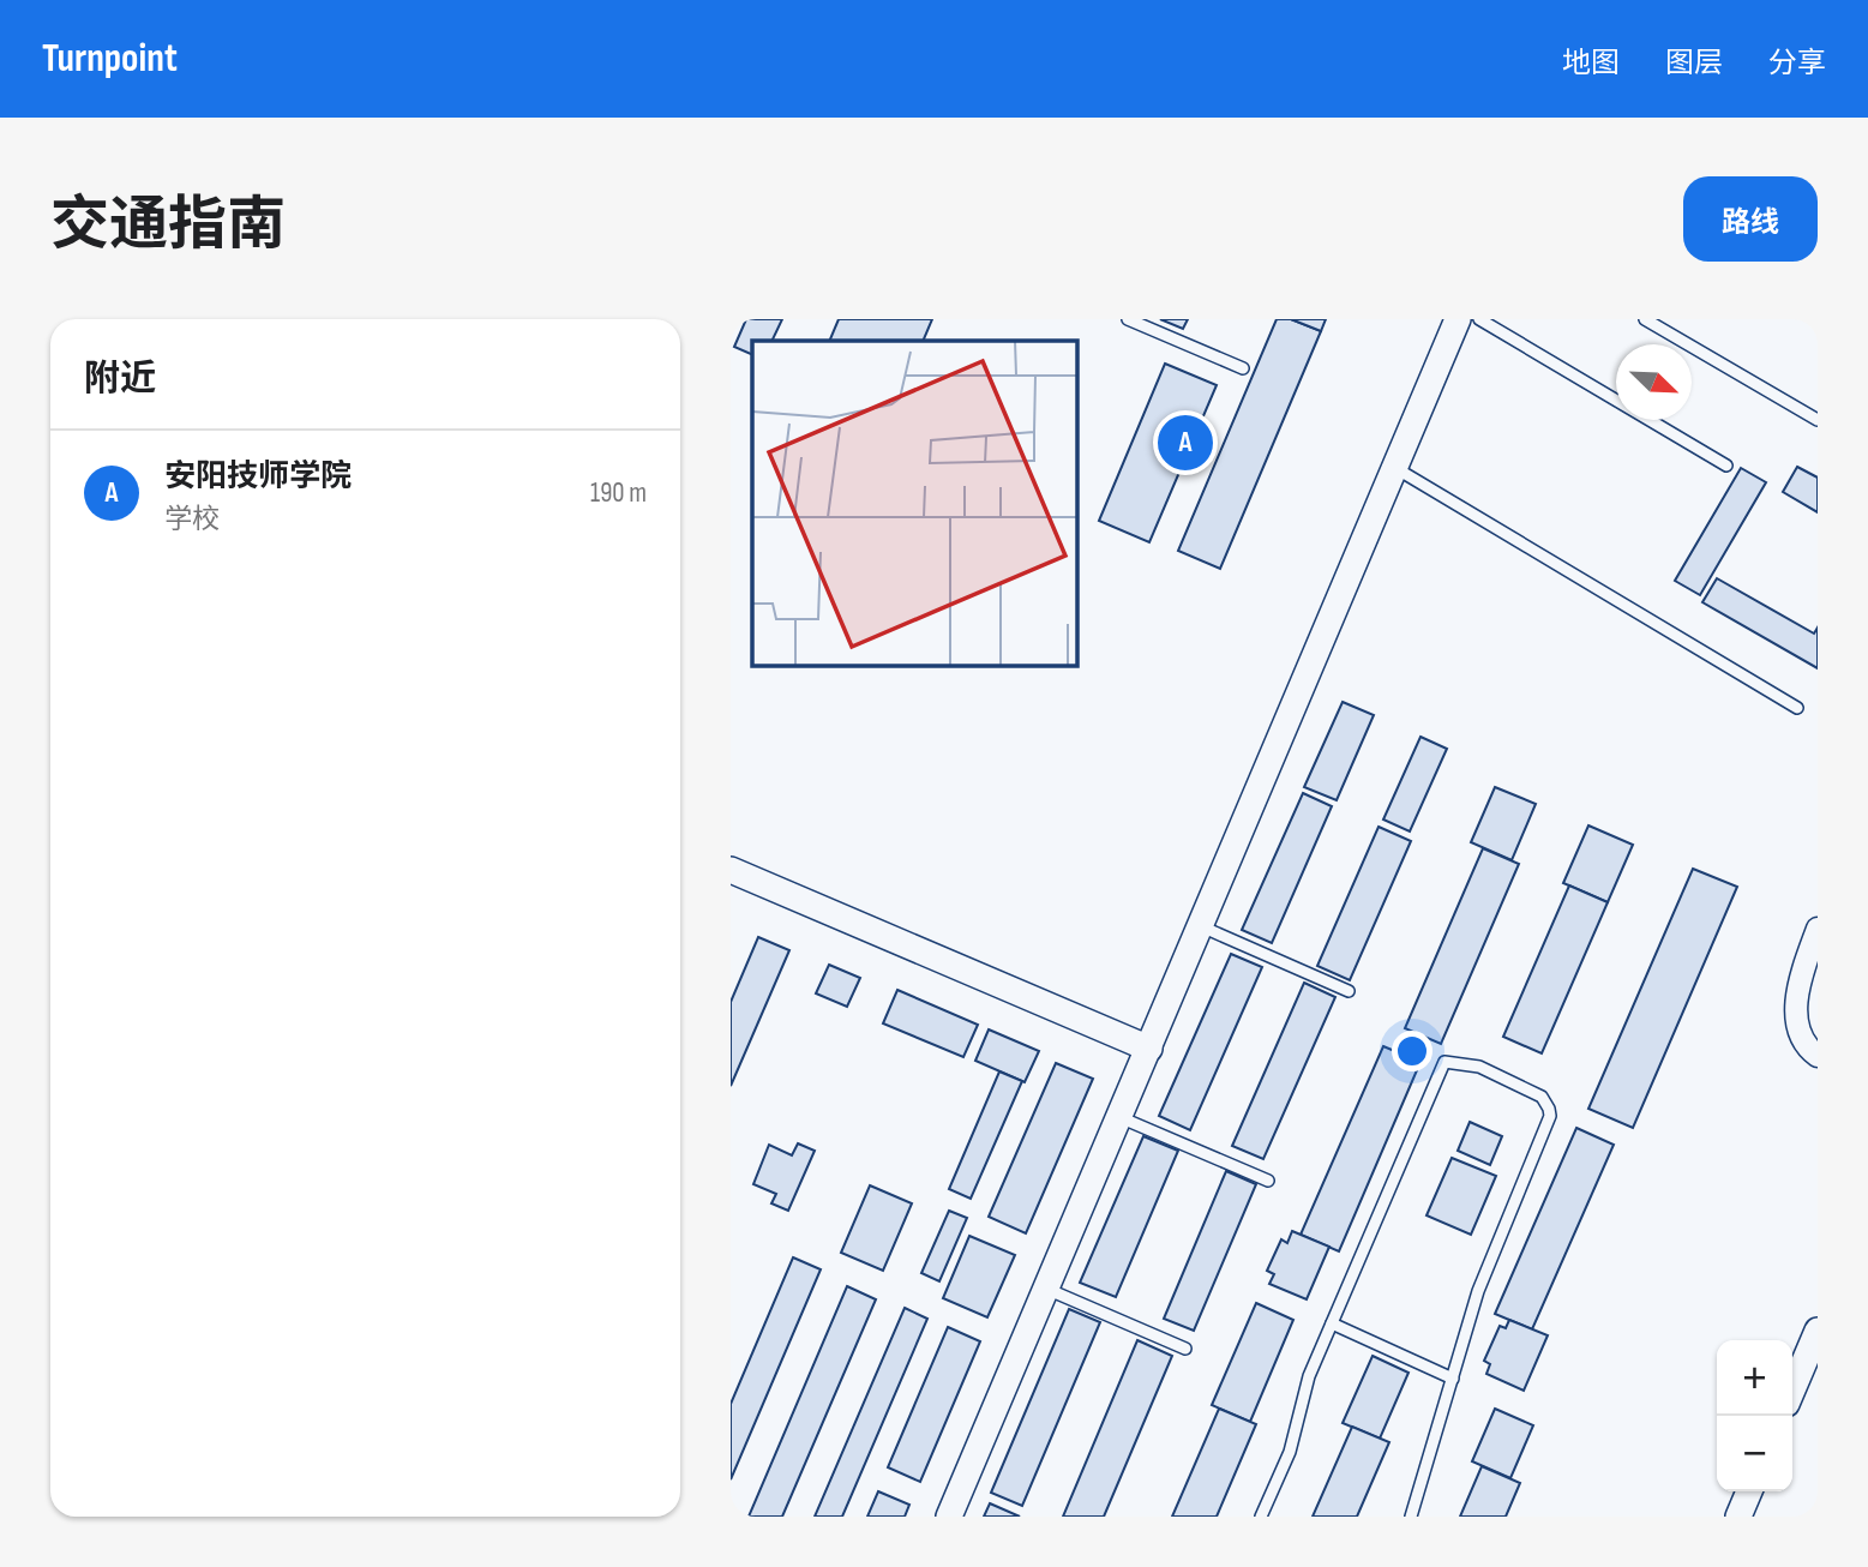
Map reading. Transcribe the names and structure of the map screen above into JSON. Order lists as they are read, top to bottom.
{
  "north": "bottom right",
  "page": {
    "header": "Turnpoint",
    "nav": ["地图", "图层", "分享"],
    "title": "交通指南",
    "buttons": "路线",
    "heading": "附近",
    "pins": "A",
    "list": [
      {
        "mark": "A",
        "name": "安阳技师学院",
        "note": "学校",
        "value": "190 m"
      }
    ],
    "map_buttons": ["+", "−"]
  }
}
